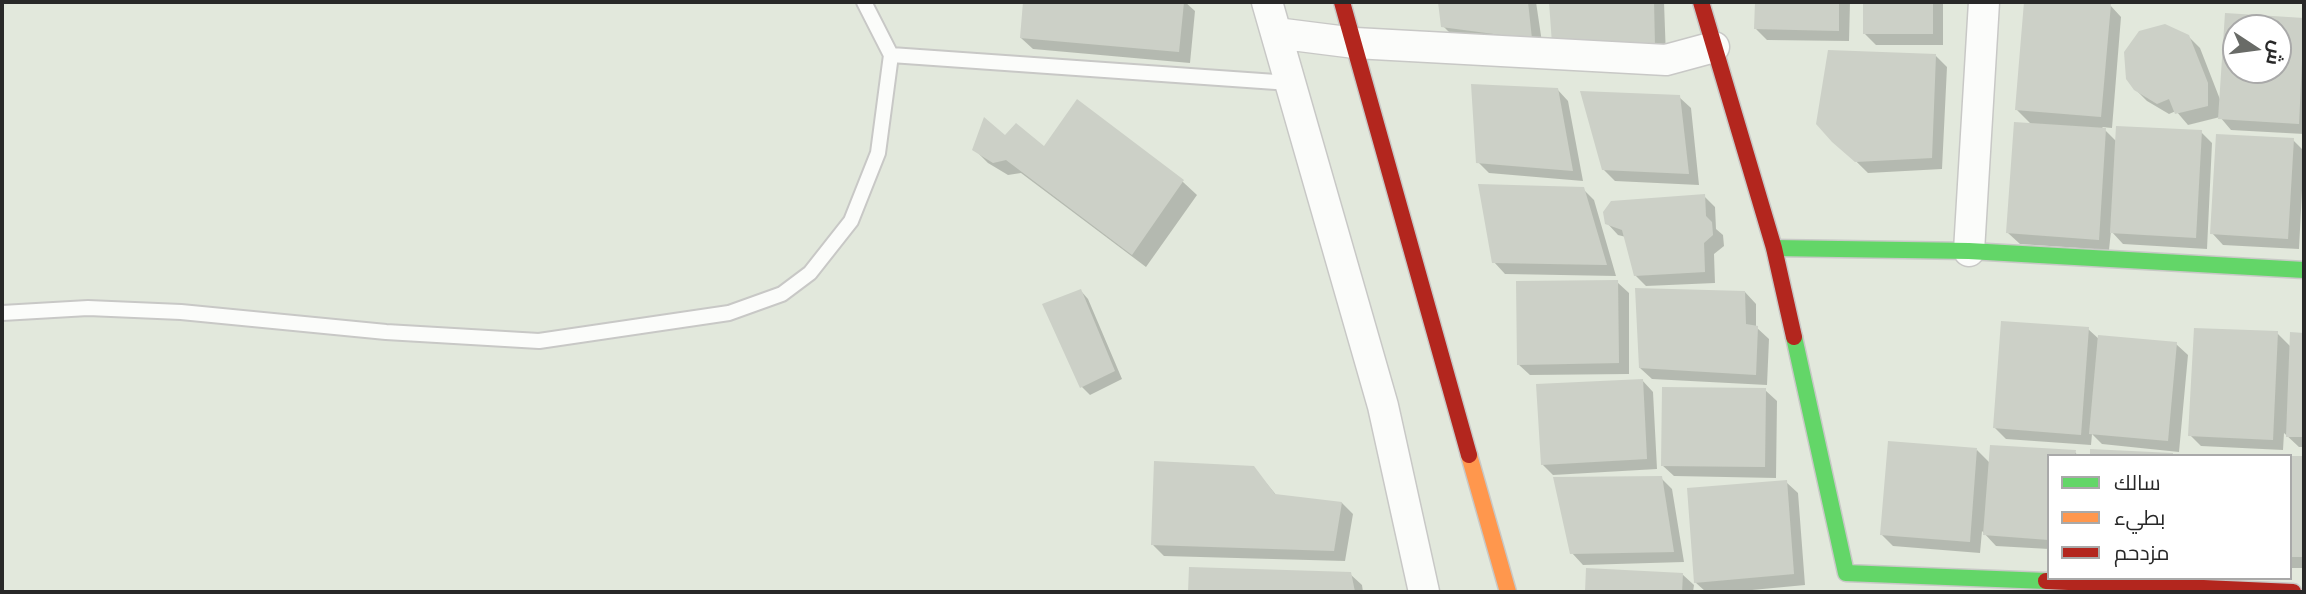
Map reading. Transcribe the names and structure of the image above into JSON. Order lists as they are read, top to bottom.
{
  "legend": ["سالك", "بطيء", "مزدحم"],
  "north": "right"
}
